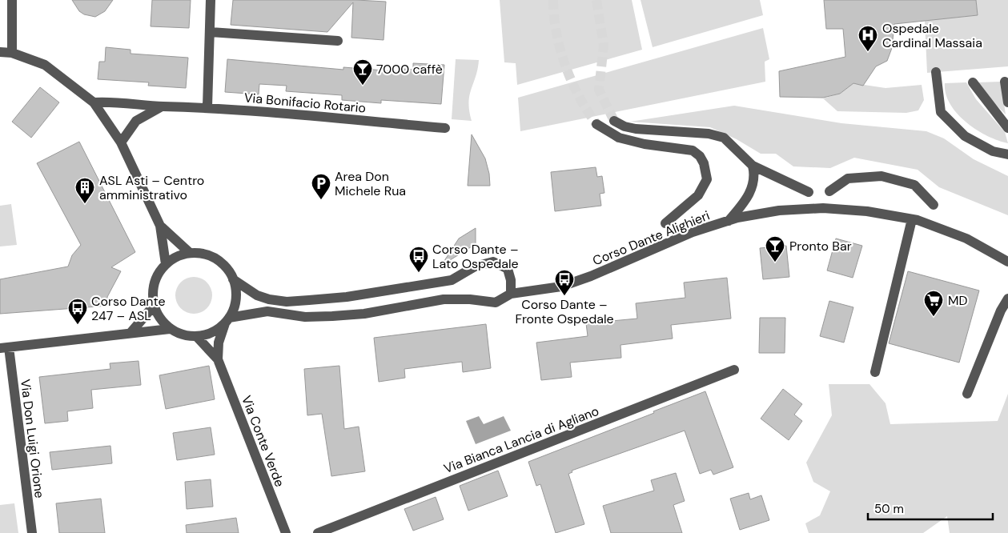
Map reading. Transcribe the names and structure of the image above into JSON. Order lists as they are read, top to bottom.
{
  "streets": {
    "street": [
      "Via Bonifacio Rotario",
      "Corso Dante Alighieri",
      "Via Don Luigi Orione",
      "Via Bianca Lancia di Agliano",
      "Via Conte Verde"
    ]
  },
  "crossings": [
    ["Corso Dante Alighieri", "Via Conte Verde"]
  ],
  "places": {
    "hospital": ["Ospedale Cardinal Massaia"],
    "bar": ["7000 caffè", "Pronto Bar"],
    "parking": ["Area Don Michele Rua"],
    "building": ["ASL Asti – Centro amministrativo"],
    "bus stop": ["Corso Dante – Lato Ospedale", "Corso Dante – Fronte Ospedale", "Corso Dante 247 – ASL"],
    "supermarket": ["MD"]
  },
  "scale_bar": "50 m"
}
